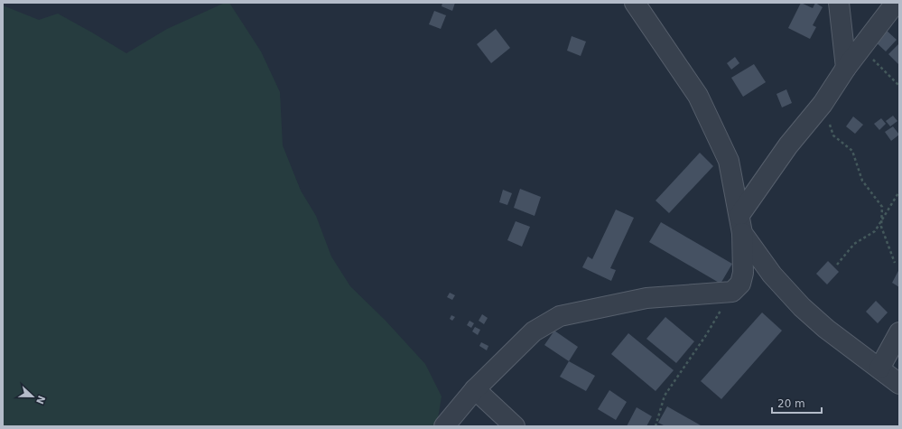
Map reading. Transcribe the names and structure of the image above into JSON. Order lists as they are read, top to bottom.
{
  "scale_bar": "20 m",
  "north": "right"
}
